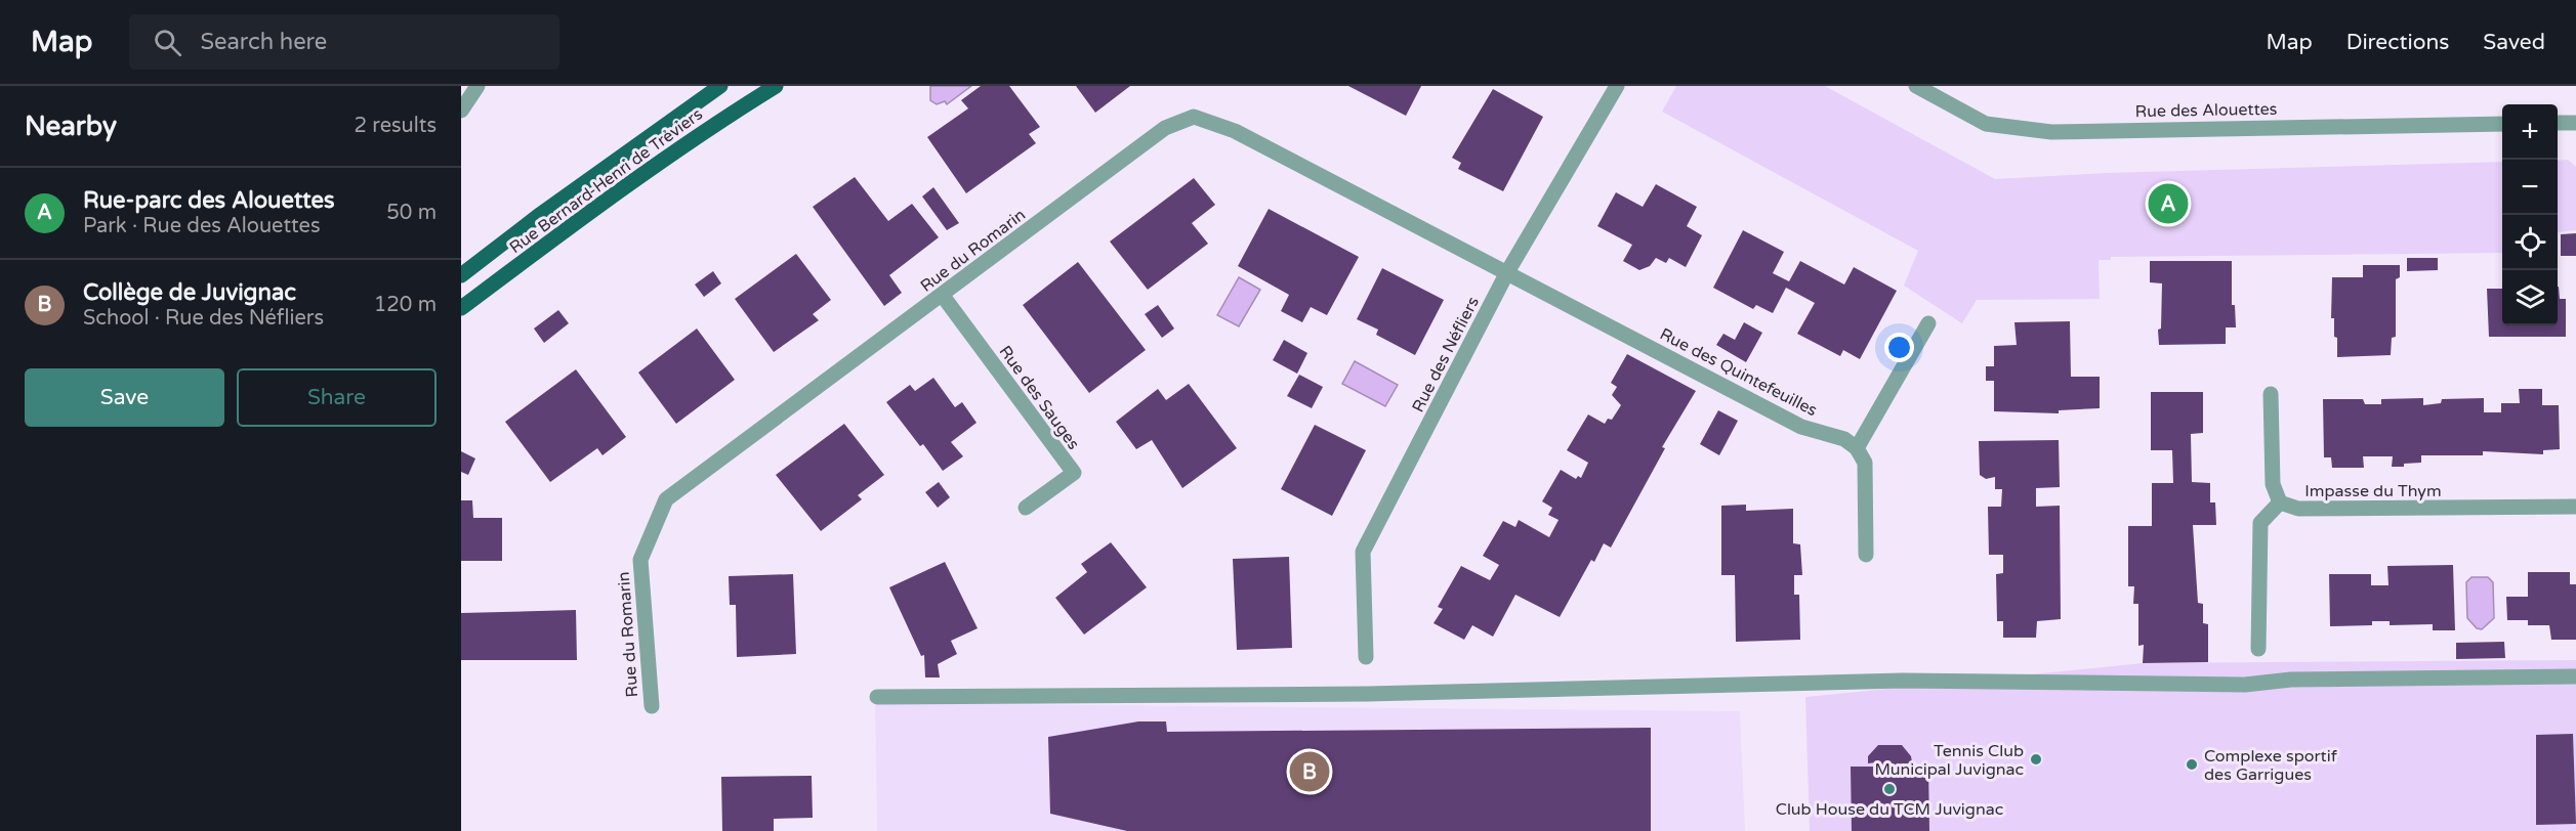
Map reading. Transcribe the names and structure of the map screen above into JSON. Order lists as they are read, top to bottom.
{
  "streets": {
    "main road": ["Rue Bernard-Henri de Tréviers"],
    "street": [
      "Rue des Alouettes",
      "Rue du Romarin",
      "Rue des Néfliers",
      "Rue des Quintefeuilles",
      "Rue des Sauges",
      "Impasse du Thym"
    ]
  },
  "crossings": [
    ["Rue du Romarin", "Rue des Néfliers"],
    ["Rue du Romarin", "Rue des Quintefeuilles"],
    ["Rue du Romarin", "Rue des Sauges"],
    ["Rue des Néfliers", "Rue des Quintefeuilles"]
  ],
  "places": ["Tennis Club Municipal Juvignac", "Complexe sportif des Garrigues", "Club House du TCM Juvignac"],
  "page": {
    "header": "Map",
    "search": "Search here",
    "nav": ["Map", "Directions", "Saved"],
    "heading": ["Nearby", "2 results"],
    "map_buttons": ["+", "−"],
    "list": [
      {
        "mark": "A",
        "name": "Rue-parc des Alouettes",
        "note": "Park · Rue des Alouettes",
        "value": "50 m"
      },
      {
        "mark": "B",
        "name": "Collège de Juvignac",
        "note": "School · Rue des Néfliers",
        "value": "120 m"
      }
    ],
    "pins": ["A", "B"],
    "buttons": ["Save", "Share"]
  }
}
